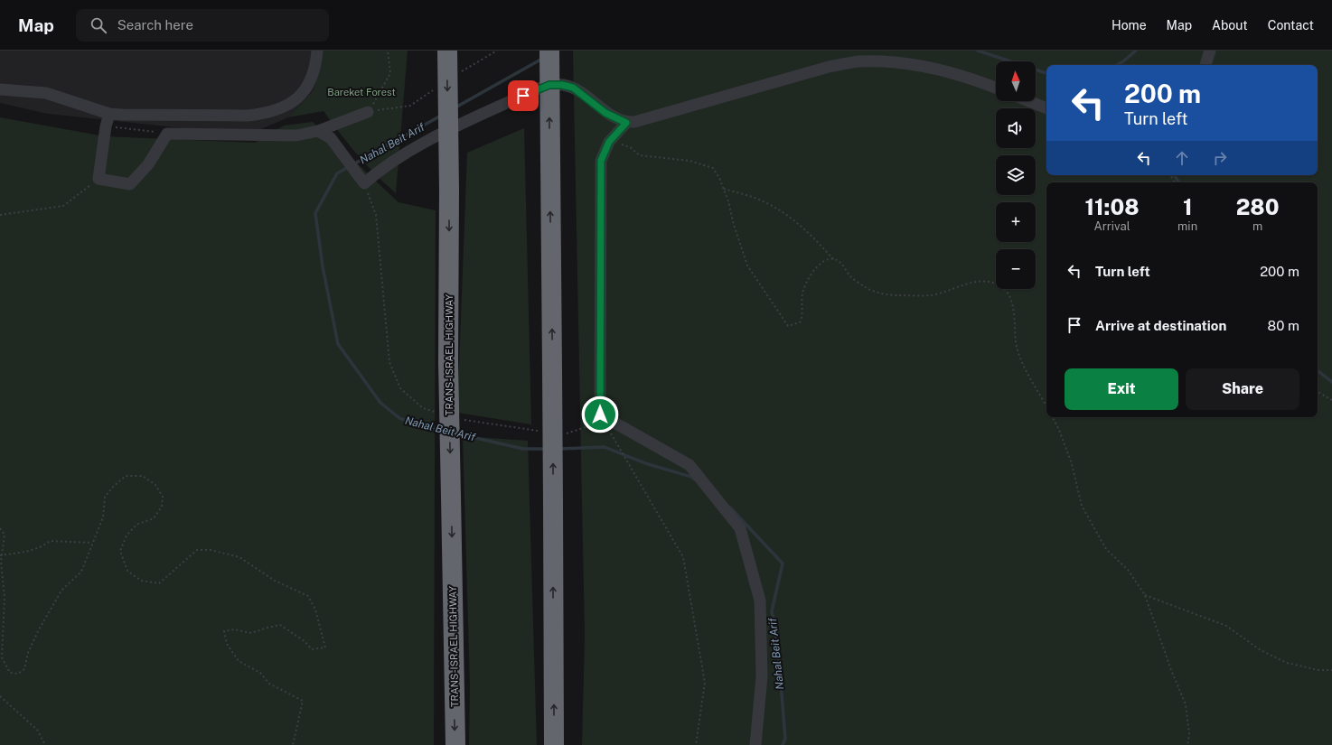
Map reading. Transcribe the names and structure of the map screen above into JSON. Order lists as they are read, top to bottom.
{
  "streets": {
    "highway": ["TRANS-ISRAEL HIGHWAY"]
  },
  "water": ["Nahal Beit Arif"],
  "parks": ["Bareket Forest"],
  "north": "top",
  "page": {
    "header": "Map",
    "search": "Search here",
    "nav": [
      "Home",
      "Map",
      "About",
      "Contact"
    ],
    "map_buttons": ["+", "−"],
    "turn": ["200 m", "Turn left"],
    "eta": [
      "11:08",
      "Arrival",
      "1",
      "min",
      "280",
      "m"
    ],
    "list": [
      {
        "name": "Turn left",
        "value": "200 m"
      },
      {
        "name": "Arrive at destination",
        "value": "80 m"
      }
    ],
    "buttons": ["Exit", "Share"]
  }
}
